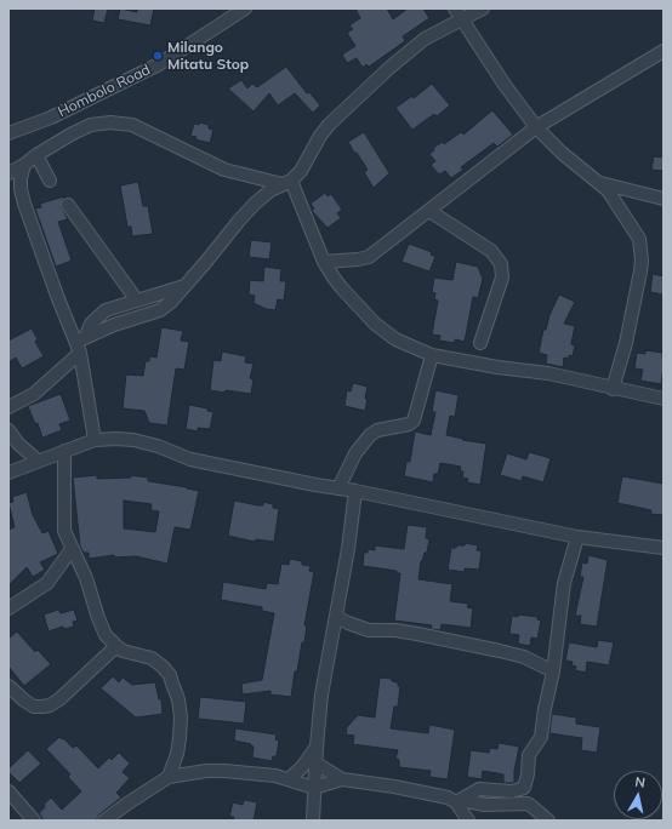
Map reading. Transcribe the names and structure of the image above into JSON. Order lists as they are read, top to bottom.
{
  "streets": {
    "street": ["Hombolo Road"]
  },
  "places": ["Milango Mitatu Stop"],
  "north": "top"
}
